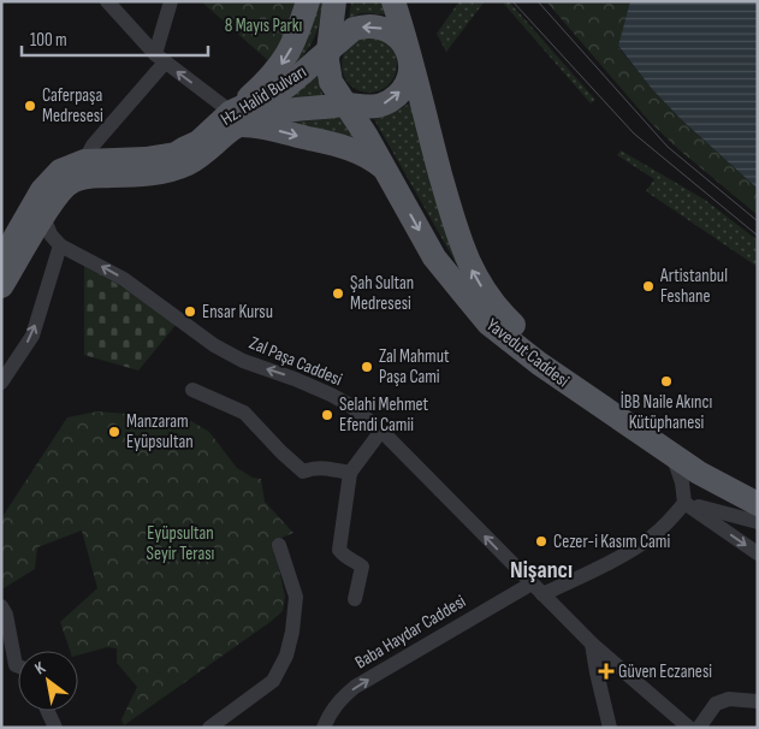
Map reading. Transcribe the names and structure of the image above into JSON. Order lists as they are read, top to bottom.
{
  "streets": {
    "main road": ["Hz. Halid Bulvarı", "Yavedut Caddesi"],
    "street": ["Zal Paşa Caddesi", "Baba Haydar Caddesi"]
  },
  "crossings": [
    ["Hz. Halid Bulvarı", "Yavedut Caddesi"],
    ["Zal Paşa Caddesi", "Baba Haydar Caddesi"]
  ],
  "one_way": ["Baba Haydar Caddesi"],
  "districts": ["Nişancı"],
  "parks": ["8 Mayıs Parkı", "Eyüpsultan Seyir Terası"],
  "places": {
    "other": [
      "Caferpaşa Medresesi",
      "Artistanbul Feshane",
      "Şah Sultan Medresesi",
      "Ensar Kursu",
      "Zal Mahmut Paşa Cami",
      "İBB Naile Akıncı Kütüphanesi",
      "Selahi Mehmet Efendi Camii",
      "Manzaram Eyüpsultan",
      "Cezer-i Kasım Cami"
    ],
    "health": ["Güven Eczanesi"]
  },
  "scale_bar": "100 m",
  "north": "top left"
}
